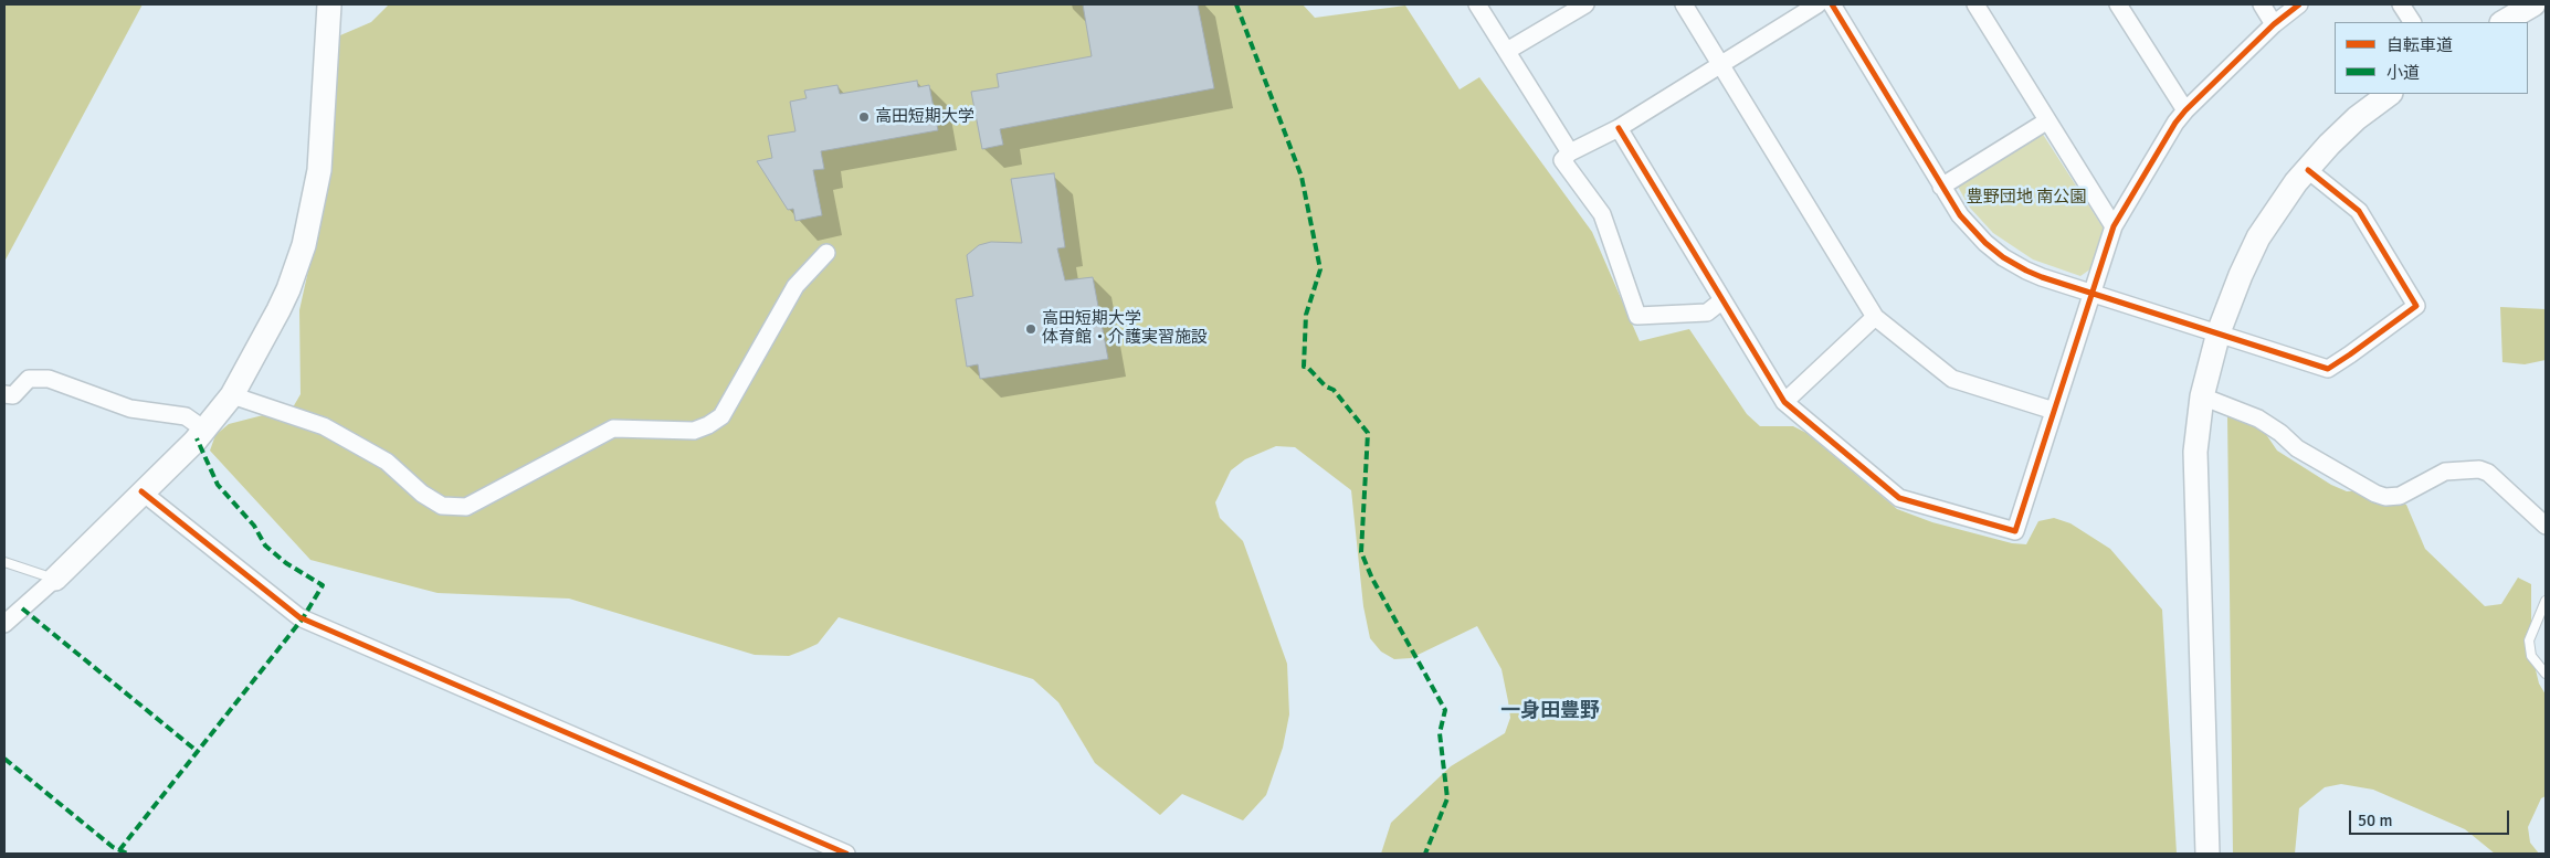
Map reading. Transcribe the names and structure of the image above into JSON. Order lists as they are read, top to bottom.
{
  "districts": ["一身田豊野"],
  "parks": ["豊野団地 南公園"],
  "places": ["高田短期大学", "高田短期大学 体育館・介護実習施設"],
  "legend": ["自転車道", "小道"],
  "scale_bar": "50 m"
}
